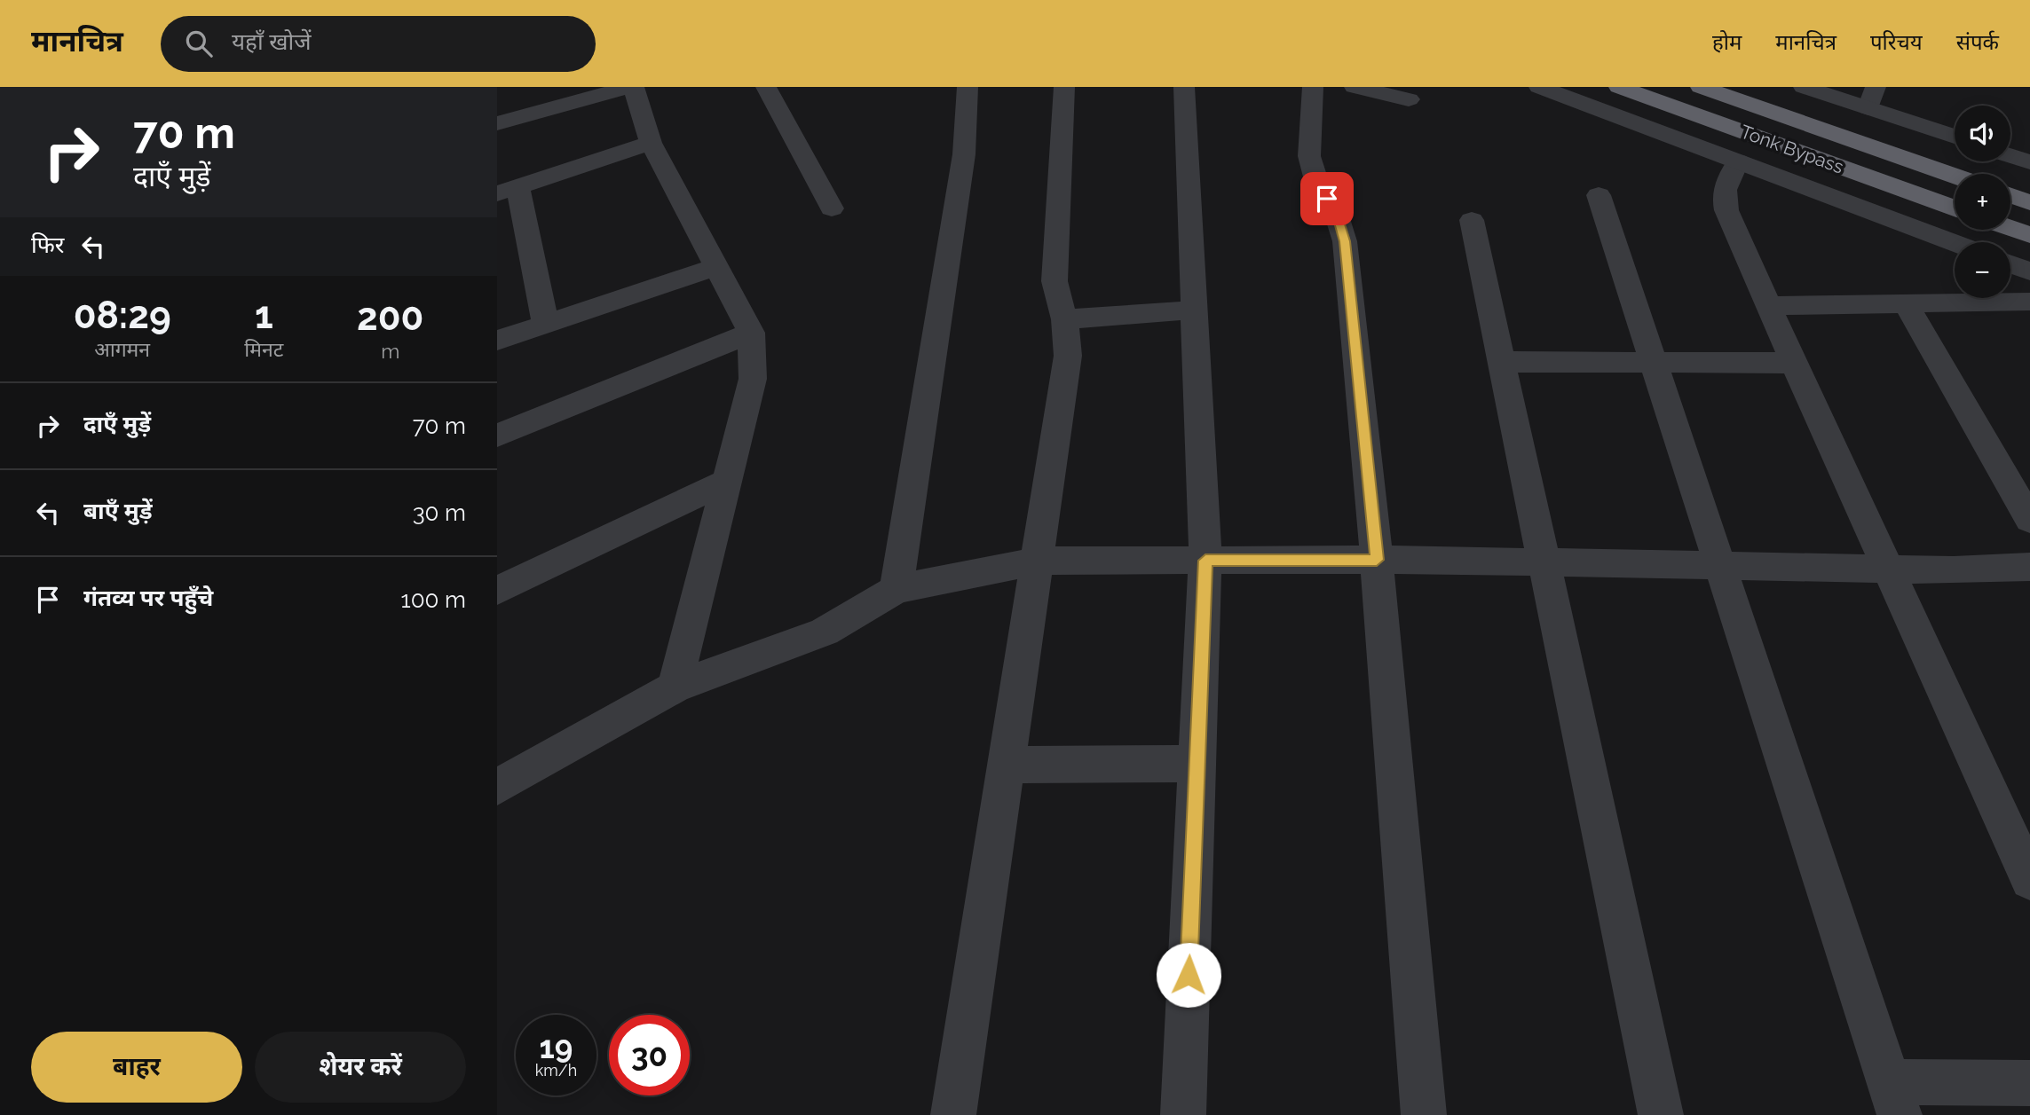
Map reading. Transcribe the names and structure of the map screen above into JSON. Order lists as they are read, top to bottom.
{
  "streets": {
    "highway": ["Tonk Bypass"]
  },
  "page": {
    "header": "मानचित्र",
    "search": "यहाँ खोजें",
    "nav": [
      "होम",
      "मानचित्र",
      "परिचय",
      "संपर्क"
    ],
    "turn": ["70 m", "दाएँ मुड़ें"],
    "map_buttons": ["+", "−"],
    "then": "फिर",
    "eta": [
      "08:29",
      "आगमन",
      "1",
      "मिनट",
      "200",
      "m"
    ],
    "list": [
      {
        "name": "दाएँ मुड़ें",
        "value": "70 m"
      },
      {
        "name": "बाएँ मुड़ें",
        "value": "30 m"
      },
      {
        "name": "गंतव्य पर पहुँचे",
        "value": "100 m"
      }
    ],
    "speed": "19 km/h",
    "limit": "30",
    "buttons": ["बाहर", "शेयर करें"]
  }
}
